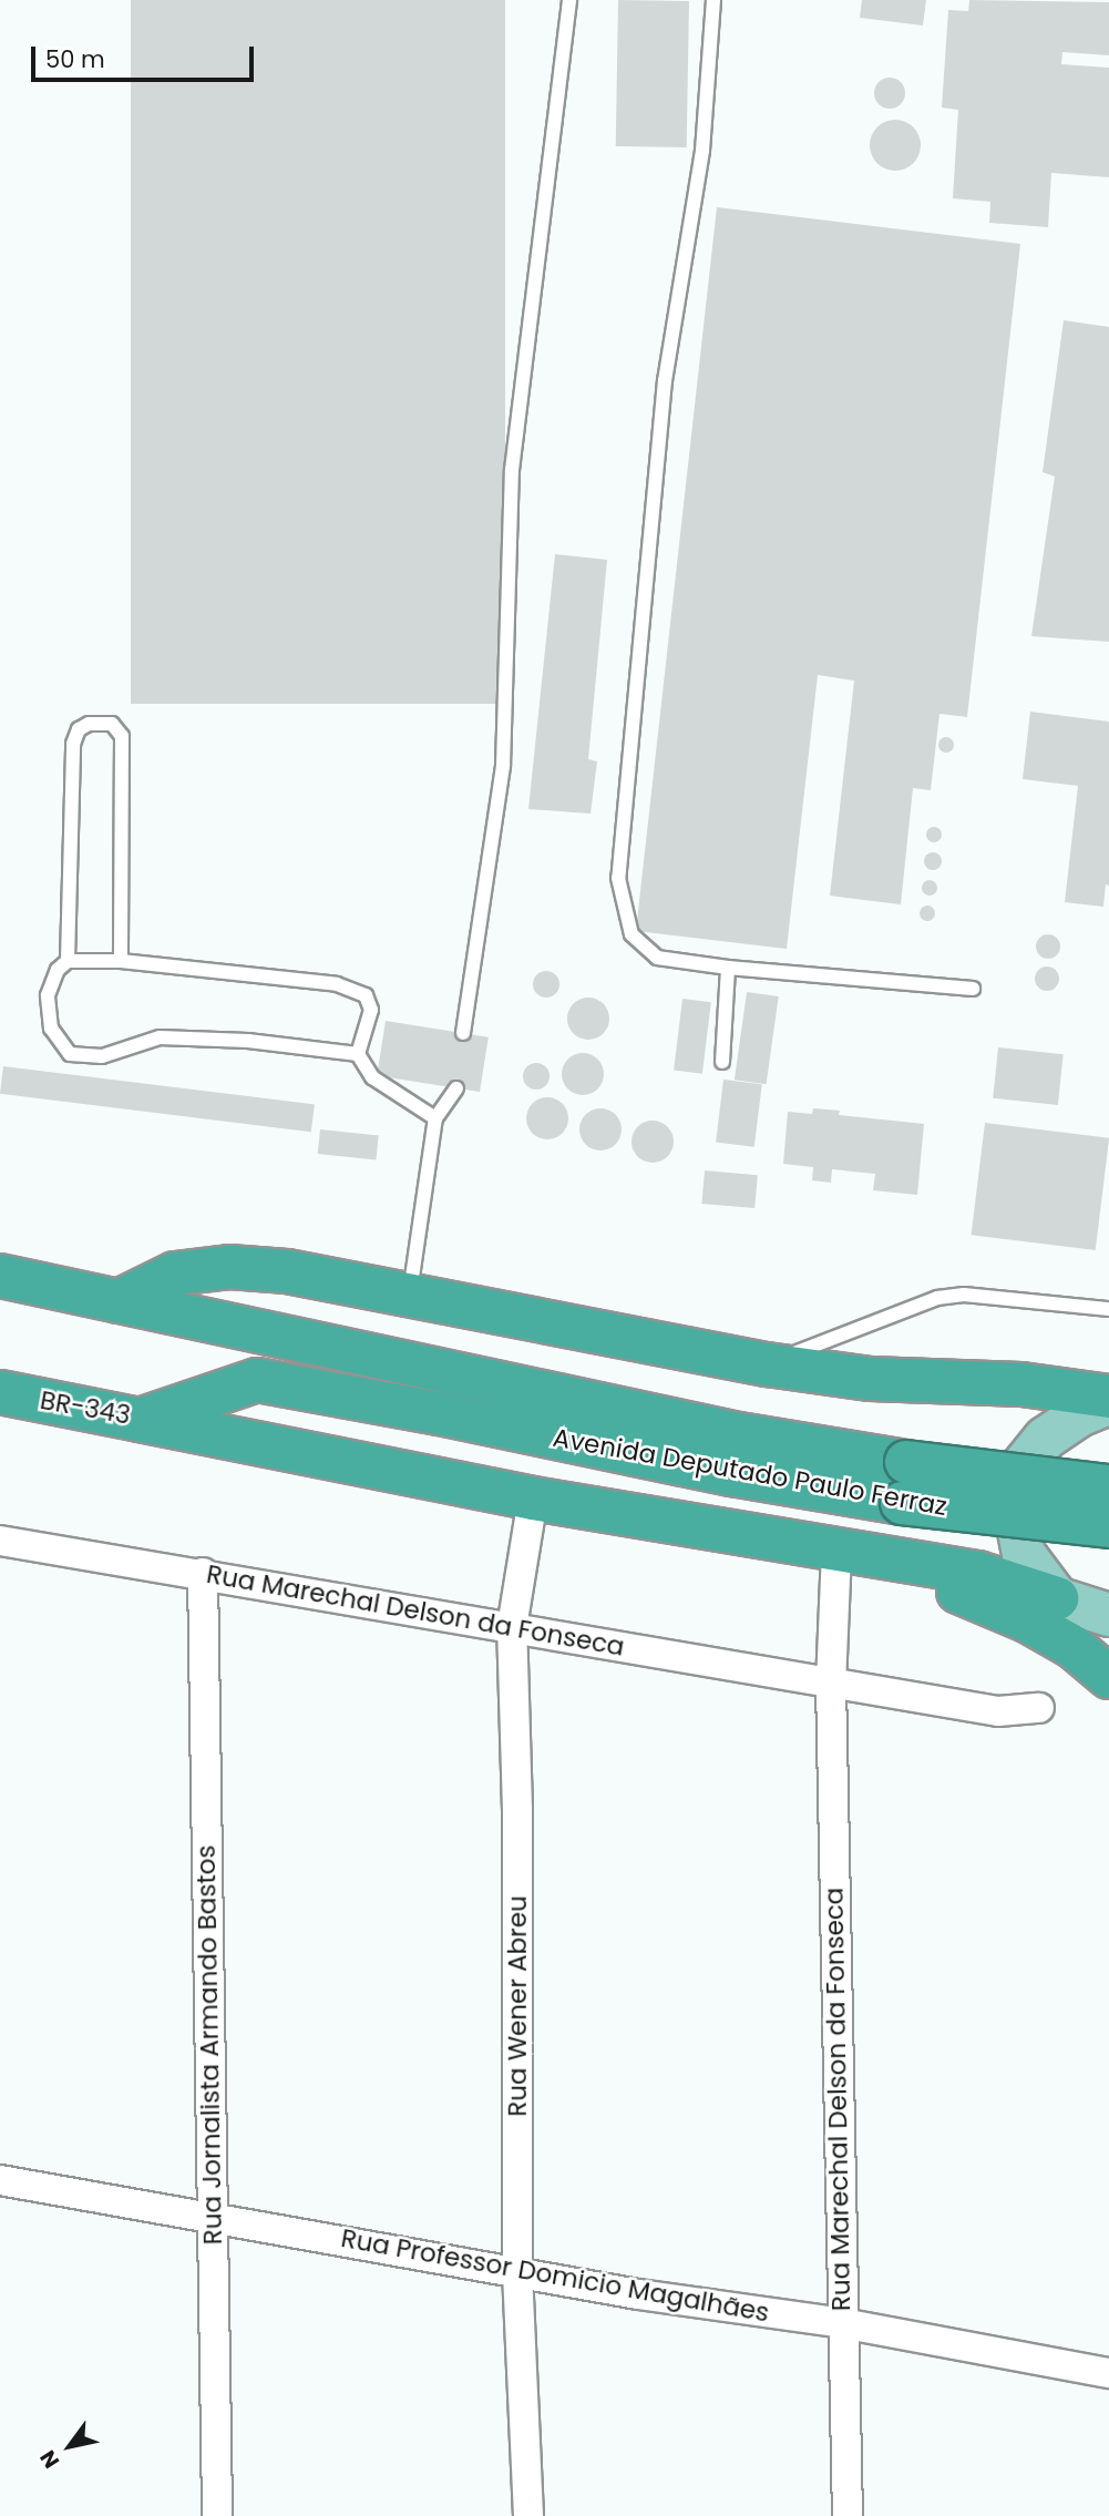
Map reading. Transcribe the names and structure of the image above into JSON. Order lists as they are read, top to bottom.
{
  "streets": {
    "highway": ["BR-343", "Avenida Deputado Paulo Ferraz"],
    "street": [
      "Rua Marechal Delson da Fonseca",
      "Rua Wener Abreu",
      "Rua Jornalista Armando Bastos",
      "Rua Professor Domicio Magalhães"
    ]
  },
  "crossings": [
    ["BR-343", "Avenida Deputado Paulo Ferraz"],
    ["Rua Marechal Delson da Fonseca", "Rua Wener Abreu"],
    ["Rua Marechal Delson da Fonseca", "Rua Jornalista Armando Bastos"],
    ["Rua Marechal Delson da Fonseca", "Rua Professor Domicio Magalhães"],
    ["Rua Wener Abreu", "Rua Professor Domicio Magalhães"],
    ["Rua Jornalista Armando Bastos", "Rua Professor Domicio Magalhães"]
  ],
  "scale_bar": "50 m",
  "north": "bottom left"
}
